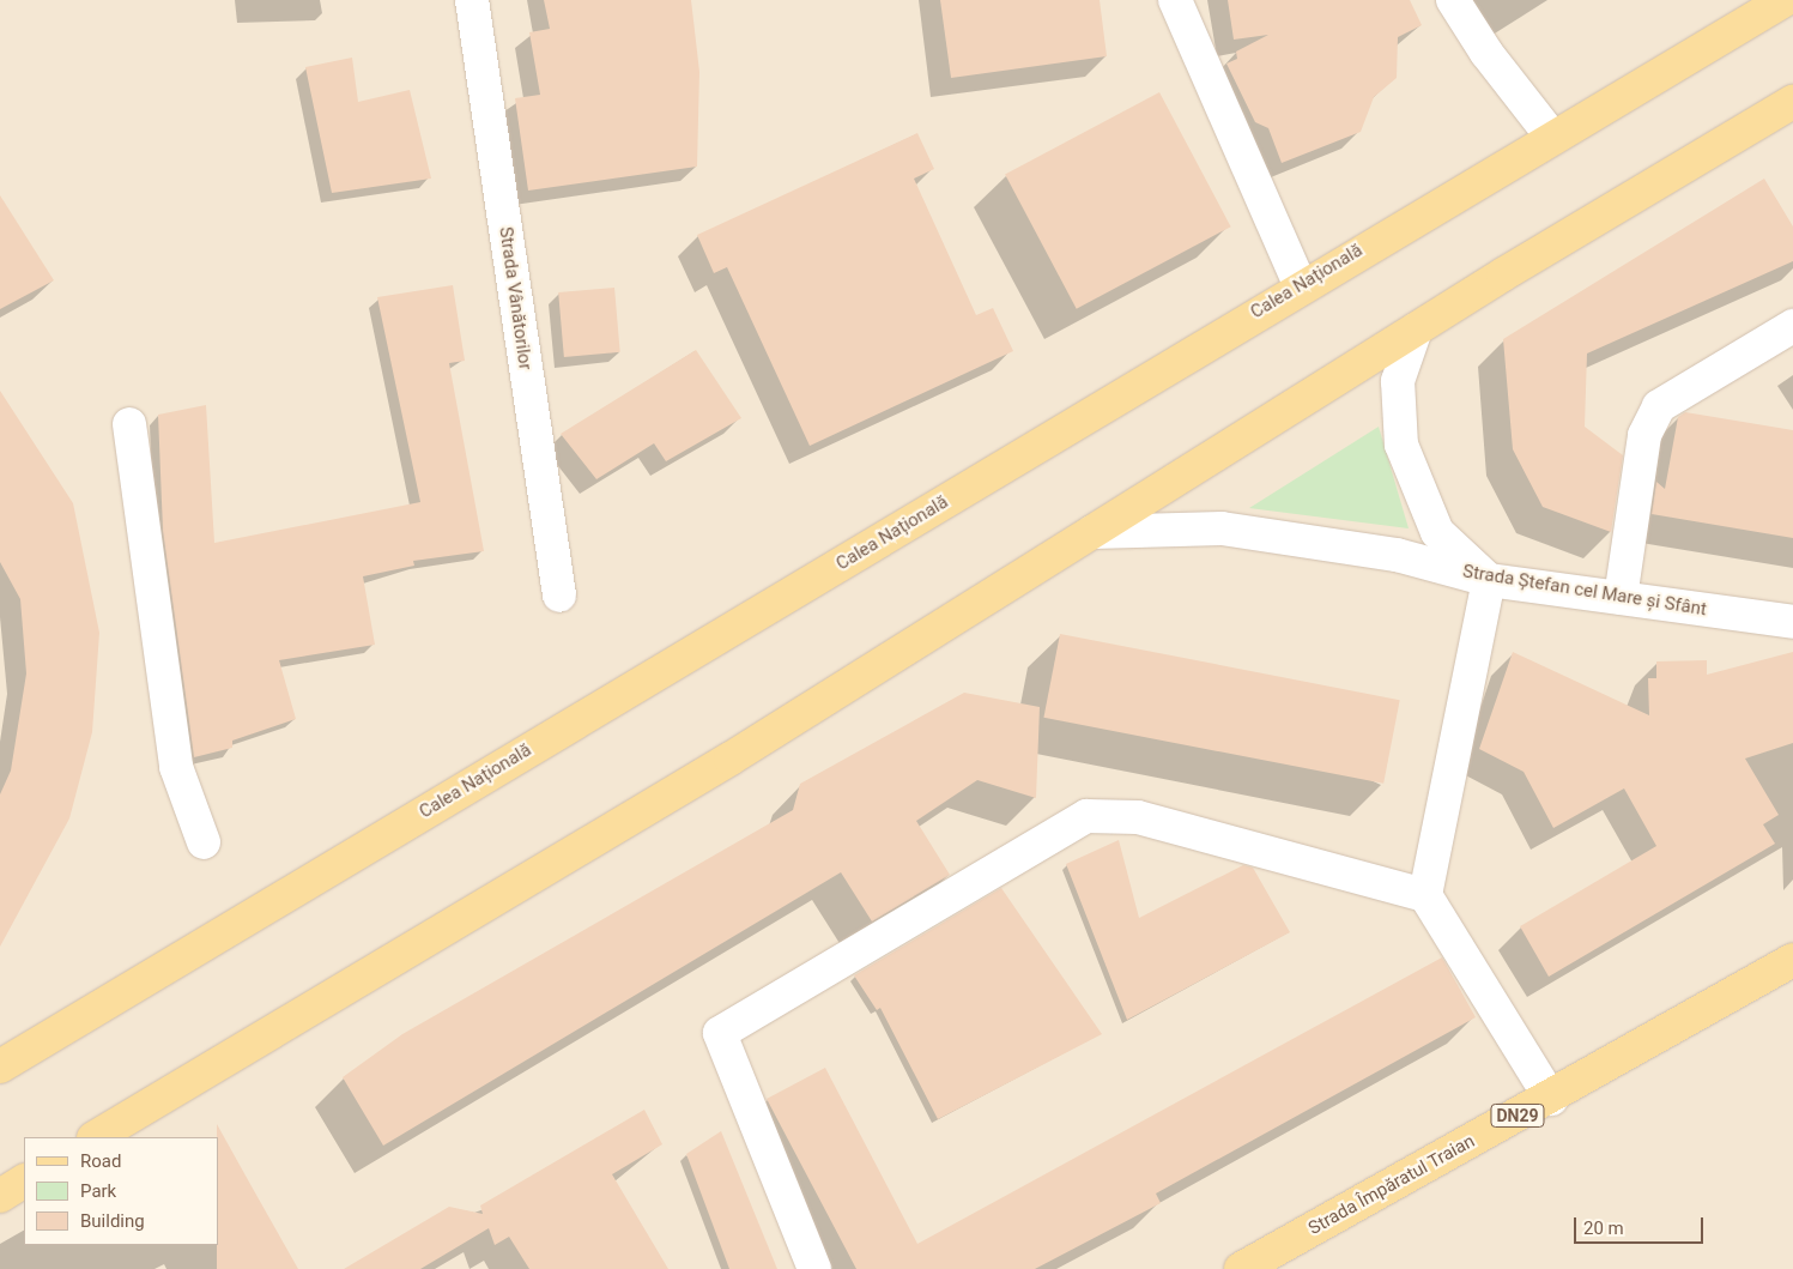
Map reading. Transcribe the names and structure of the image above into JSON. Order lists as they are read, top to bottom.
{
  "streets": {
    "main road": ["Calea Națională", "DN29", "Strada Împăratul Traian"],
    "street": ["Strada Vânătorilor", "Strada Ștefan cel Mare și Sfânt"]
  },
  "legend": ["Road", "Park", "Building"],
  "scale_bar": "20 m"
}
